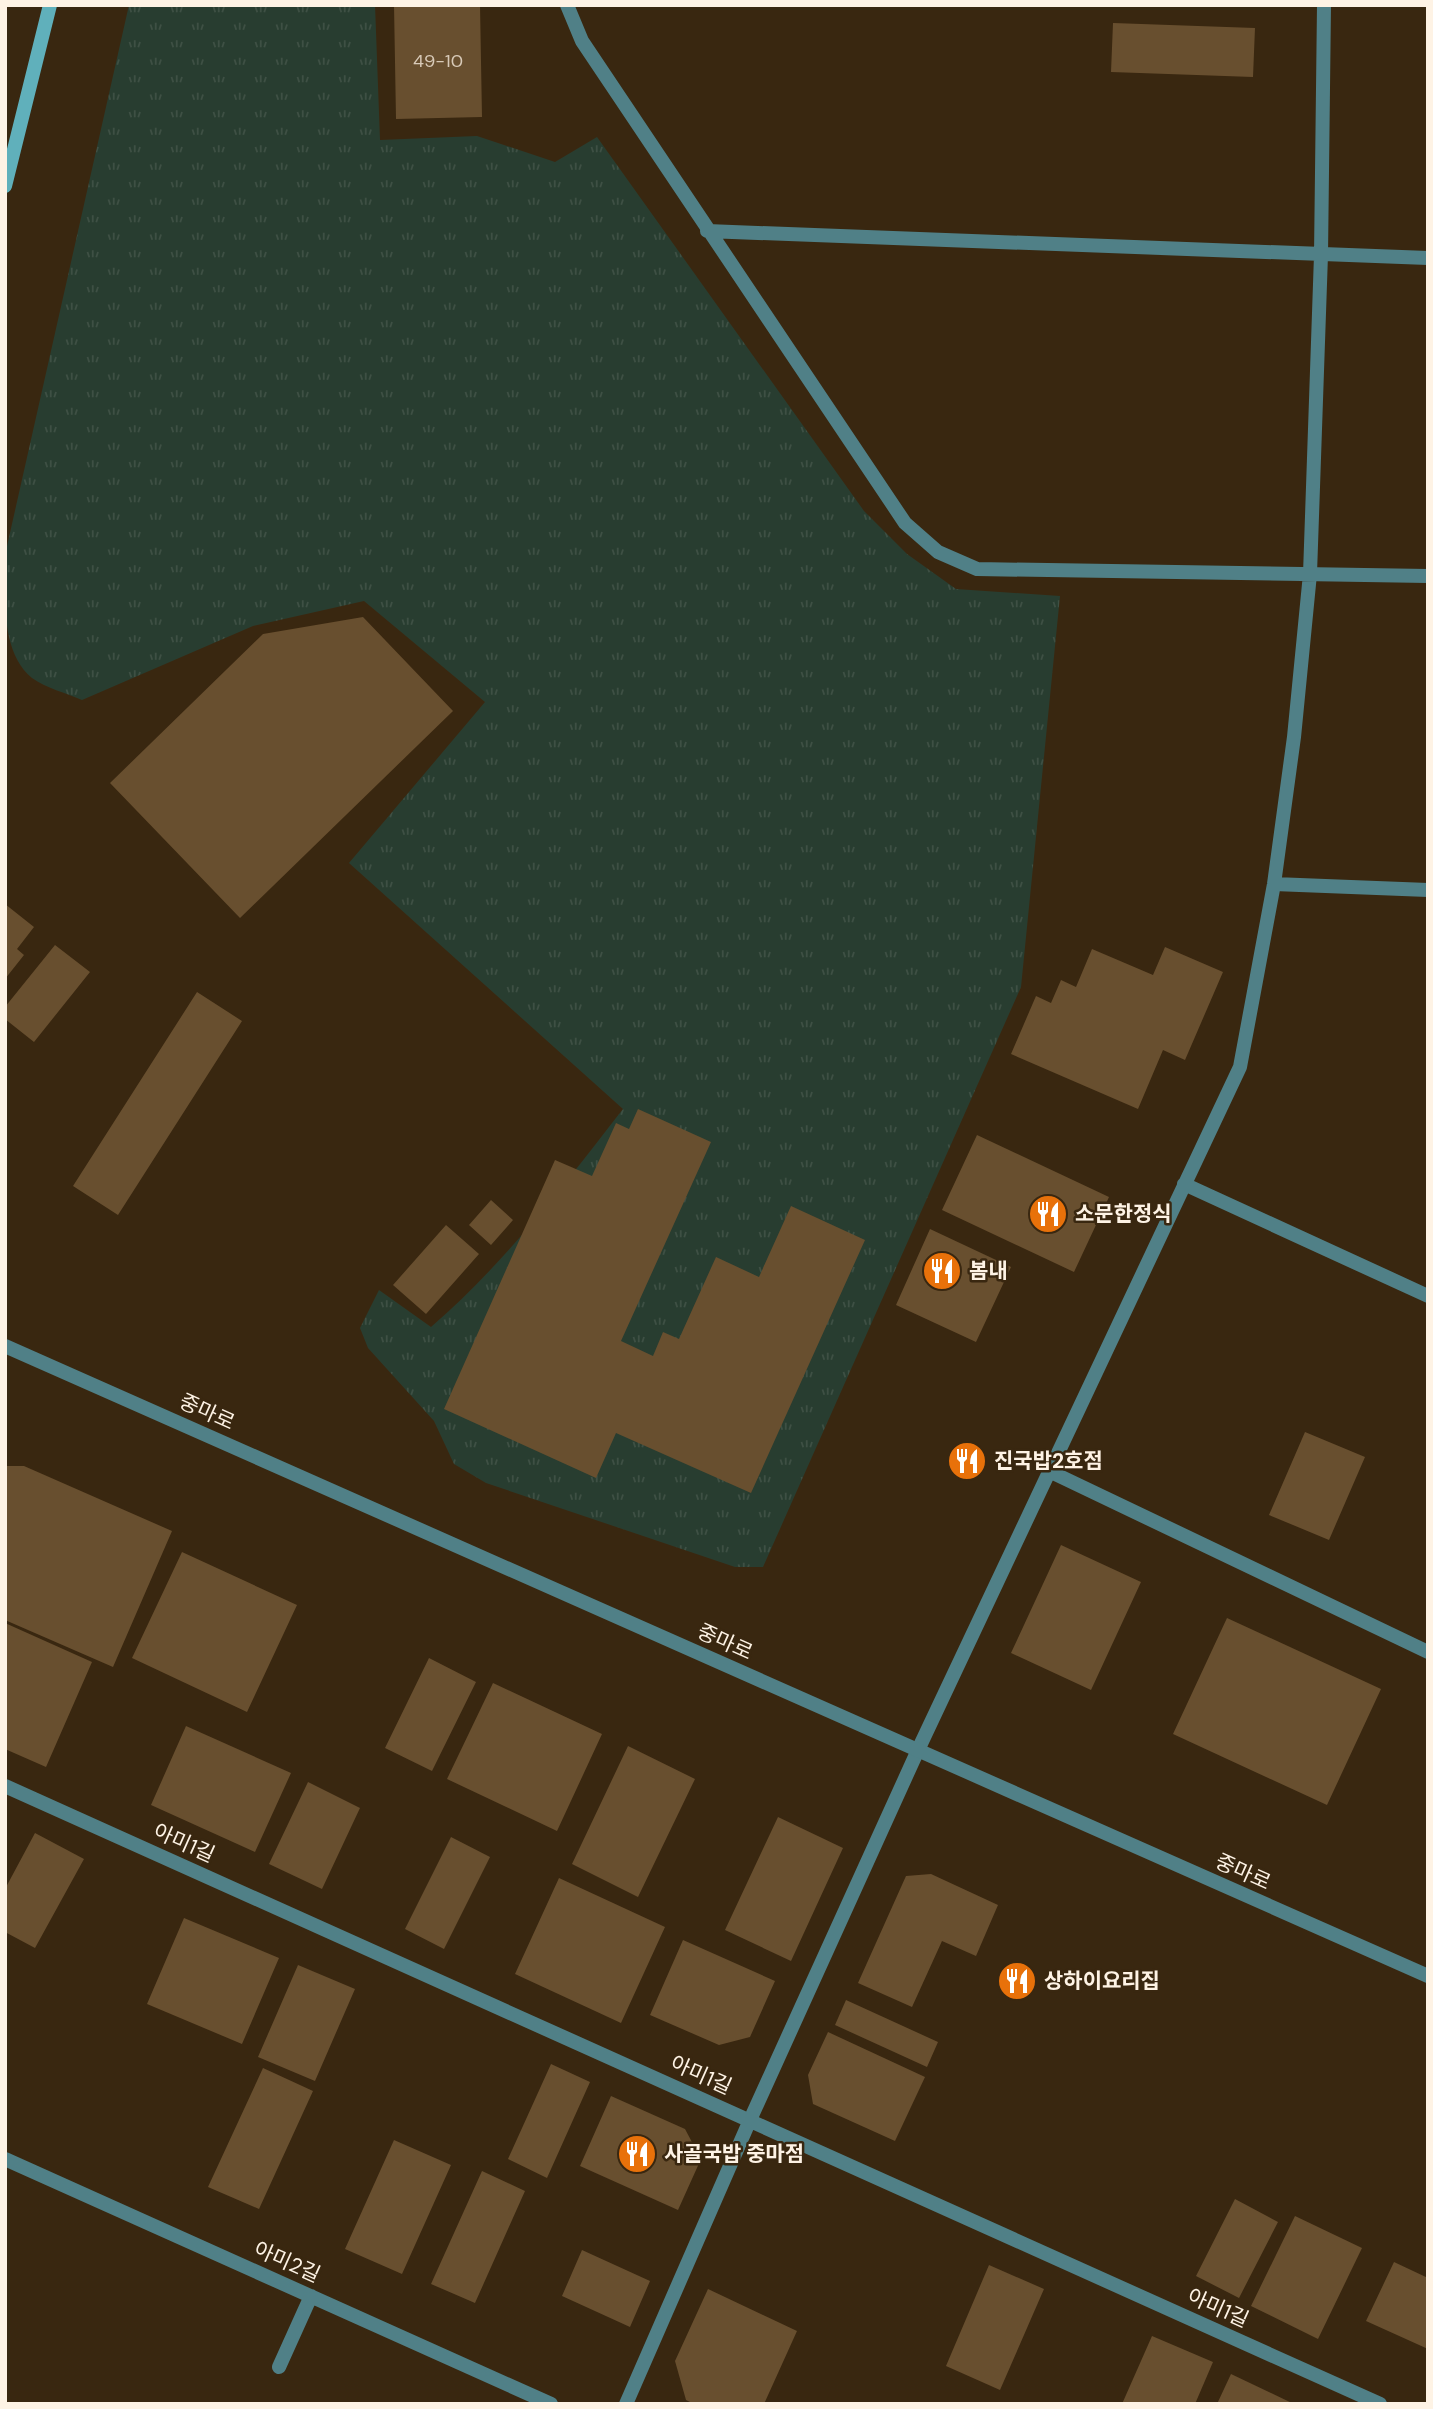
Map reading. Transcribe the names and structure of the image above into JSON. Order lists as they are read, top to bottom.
{
  "streets": {
    "street": ["중마로", "아미1길", "아미2길"]
  },
  "places": {
    "restaurant": [
      "소문한정식",
      "봄내",
      "진국밥2호점",
      "상하이요리집",
      "사골국밥 중마점"
    ]
  },
  "house_numbers": ["49-10"]
}
